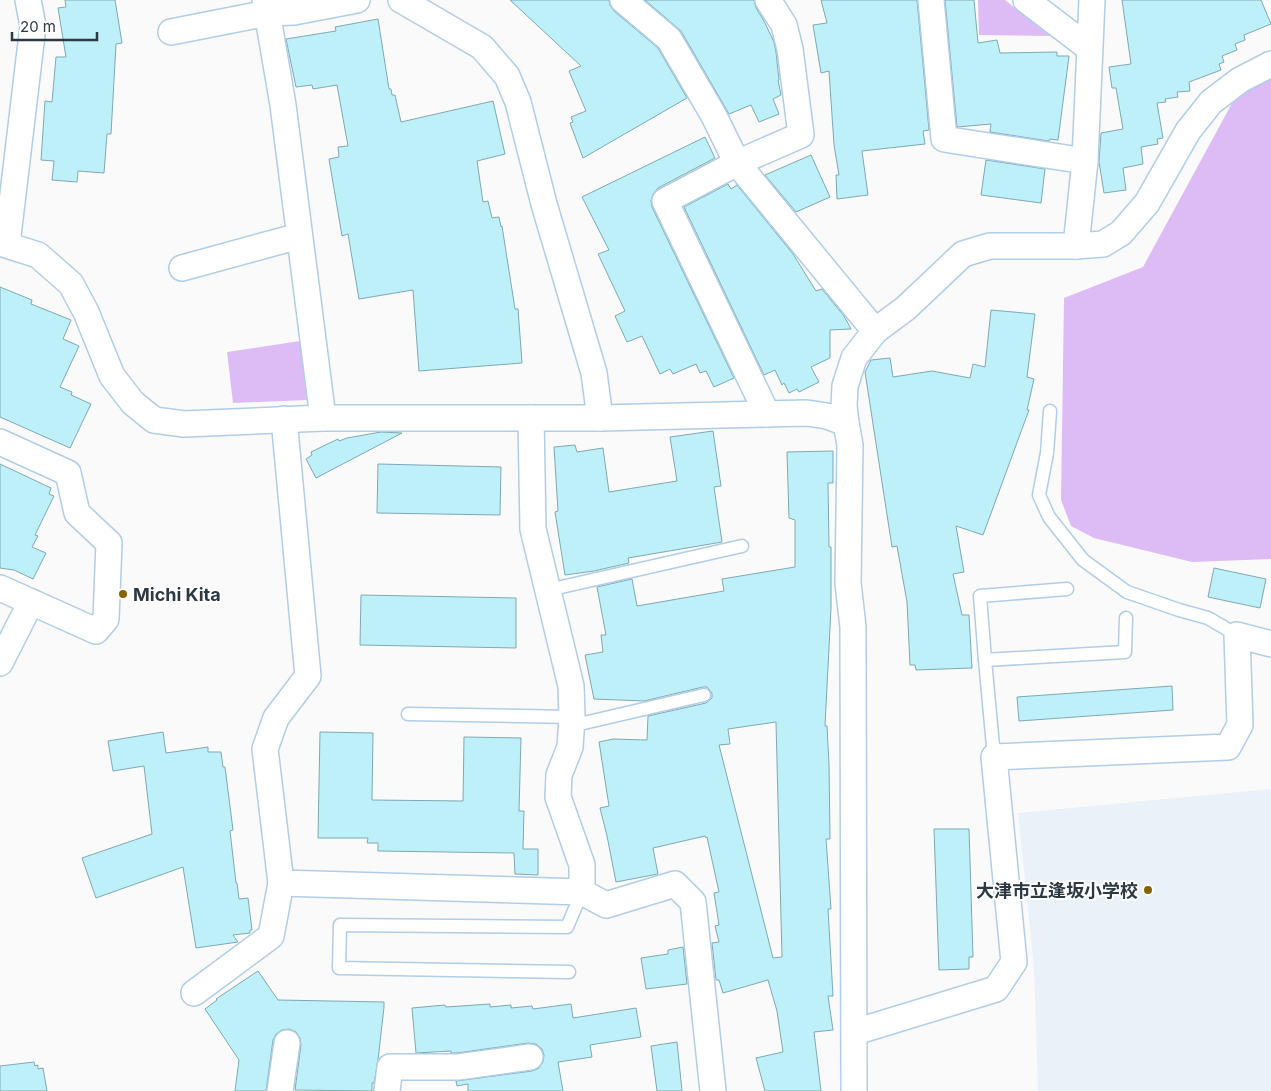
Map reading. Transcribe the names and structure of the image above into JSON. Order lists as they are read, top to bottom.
{
  "places": ["Michi Kita", "大津市立逢坂小学校"],
  "scale_bar": "20 m"
}
